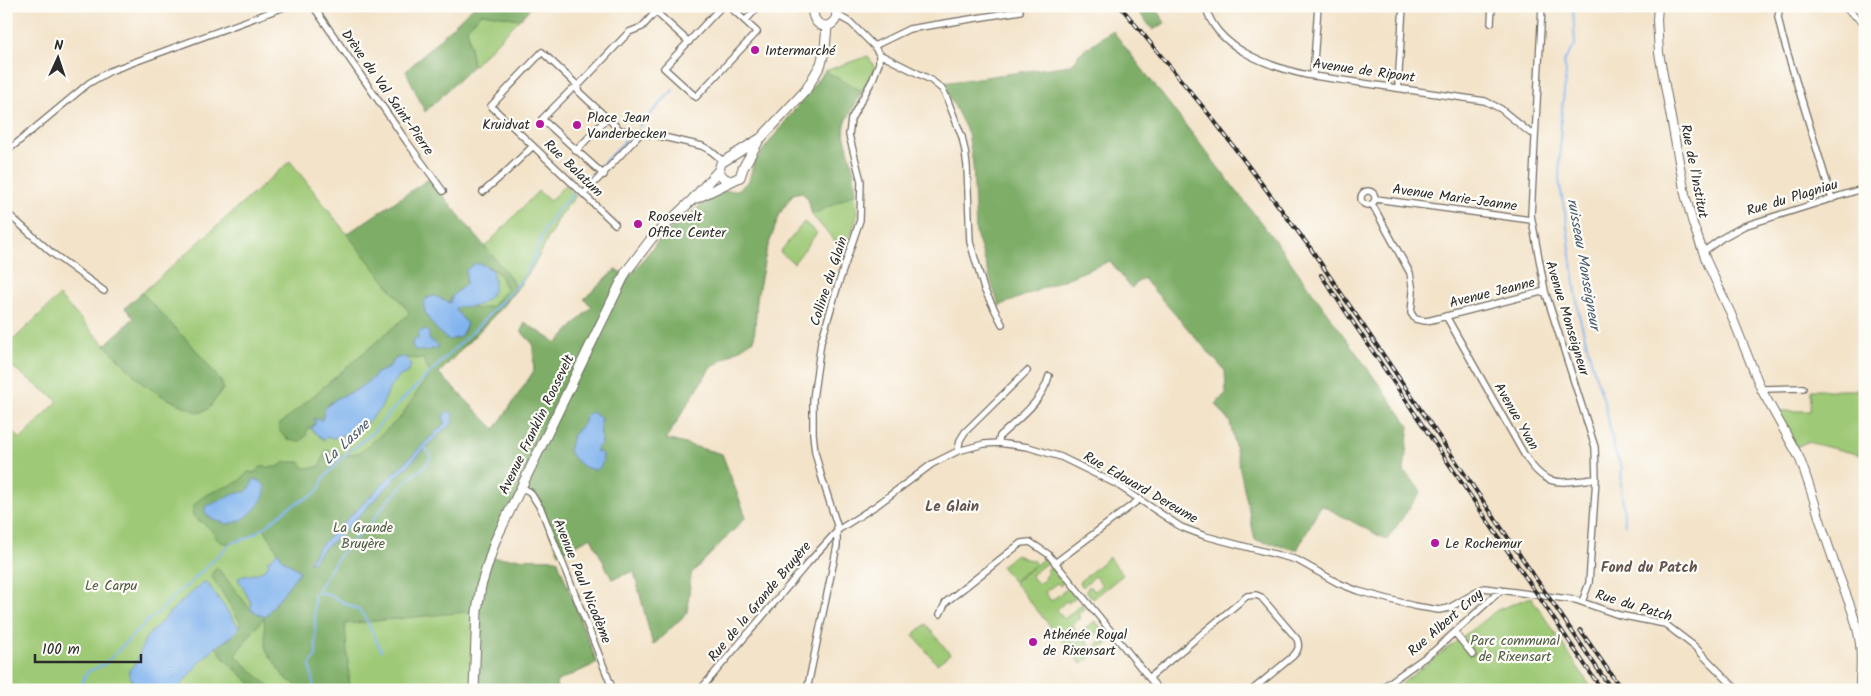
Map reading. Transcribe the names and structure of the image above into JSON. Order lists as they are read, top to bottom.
{
  "streets": {
    "main road": ["Avenue Franklin Roosevelt"],
    "street": [
      "Avenue de Ripont",
      "Drève du Val Saint-Pierre",
      "Rue Balatum",
      "Rue de l'Institut",
      "Avenue Marie-Jeanne",
      "Rue du Plagniau",
      "Colline du Glain",
      "Avenue Jeanne",
      "Avenue Monseigneur",
      "Avenue Yvan",
      "Rue Edouard Dereume",
      "Avenue Paul Nicodème",
      "Rue de la Grande Bruyère",
      "Rue du Patch",
      "Rue Albert Croy"
    ]
  },
  "crossings": [
    ["Avenue de Ripont", "Avenue Monseigneur"],
    ["Rue Balatum", "Avenue Franklin Roosevelt"],
    ["Rue de l'Institut", "Rue du Plagniau"],
    ["Avenue Marie-Jeanne", "Avenue Jeanne"],
    ["Avenue Marie-Jeanne", "Avenue Monseigneur"],
    ["Colline du Glain", "Rue Edouard Dereume"],
    ["Colline du Glain", "Rue de la Grande Bruyère"],
    ["Avenue Jeanne", "Avenue Monseigneur"],
    ["Avenue Jeanne", "Avenue Yvan"],
    ["Avenue Monseigneur", "Avenue Yvan"],
    ["Avenue Monseigneur", "Rue du Patch"],
    ["Avenue Franklin Roosevelt", "Avenue Paul Nicodème"],
    ["Rue Edouard Dereume", "Rue de la Grande Bruyère"],
    ["Rue Edouard Dereume", "Rue du Patch"],
    ["Rue Edouard Dereume", "Rue Albert Croy"],
    ["Rue du Patch", "Rue Albert Croy"]
  ],
  "districts": ["Le Glain", "Fond du Patch"],
  "water": ["ruisseau Monseigneur", "La Lasne"],
  "parks": ["La Grande Bruyère", "Le Carpu", "Parc communal de Rixensart"],
  "places": [
    "Intermarché",
    "Kruidvat",
    "Place Jean Vanderbecken",
    "Roosevelt Office Center",
    "Le Rochemur",
    "Athénée Royal de Rixensart"
  ],
  "scale_bar": "100 m",
  "north": "top"
}
